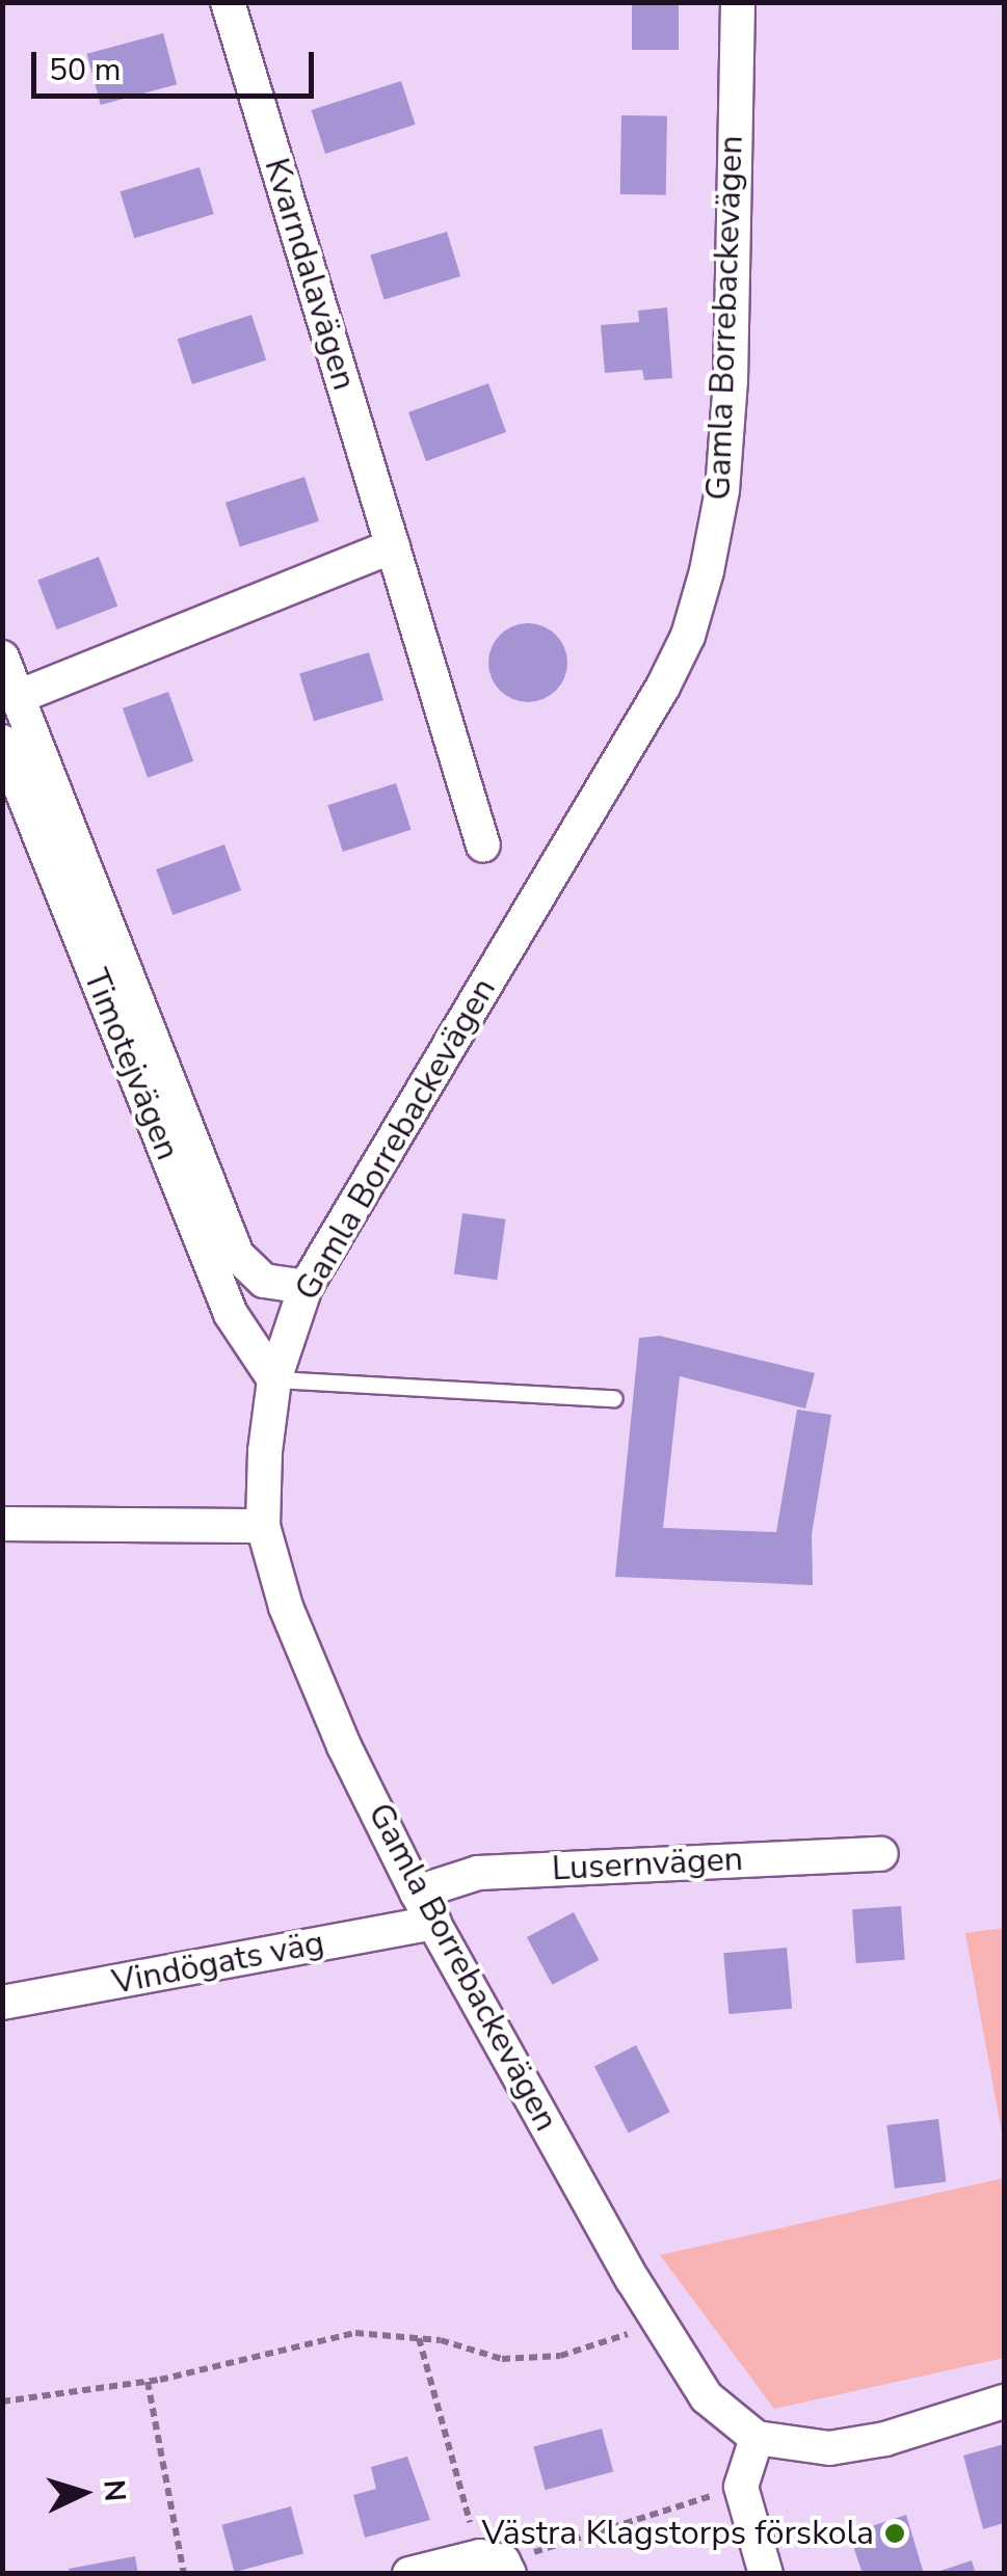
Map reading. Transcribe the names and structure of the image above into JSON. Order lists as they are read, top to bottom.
{
  "streets": {
    "street": [
      "Kvarndalavägen",
      "Gamla Borrebackevägen",
      "Timotejvägen",
      "Lusernvägen",
      "Vindögats väg"
    ]
  },
  "crossings": [
    ["Gamla Borrebackevägen", "Timotejvägen"],
    ["Gamla Borrebackevägen", "Lusernvägen"],
    ["Gamla Borrebackevägen", "Vindögats väg"]
  ],
  "places": ["Västra Klagstorps förskola"],
  "scale_bar": "50 m",
  "north": "right"
}
